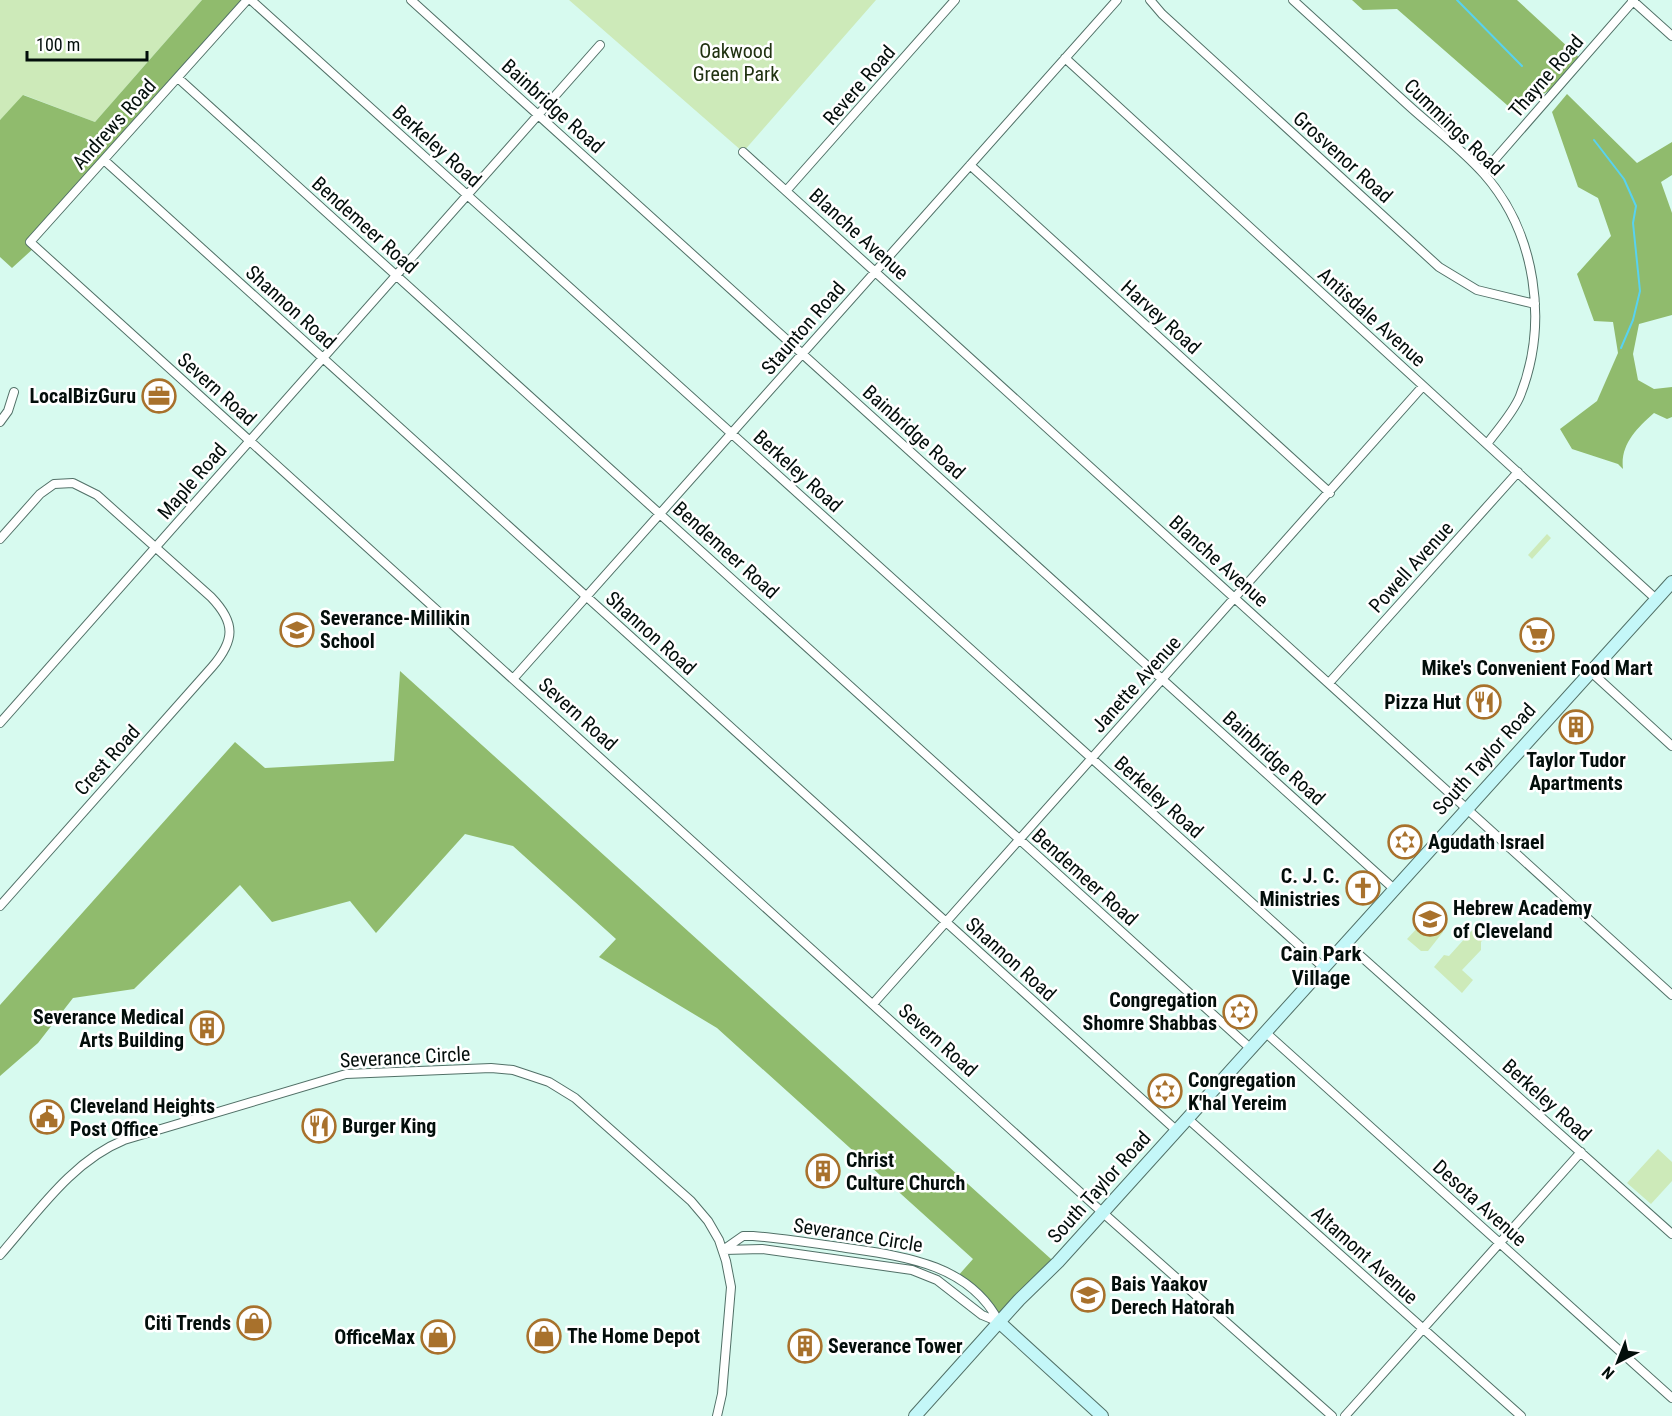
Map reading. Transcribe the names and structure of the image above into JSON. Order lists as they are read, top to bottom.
{
  "streets": {
    "main road": ["South Taylor Road"],
    "street": [
      "Thayne Road",
      "Revere Road",
      "Bainbridge Road",
      "Andrews Road",
      "Cummings Road",
      "Berkeley Road",
      "Grosvenor Road",
      "Bendemeer Road",
      "Blanche Avenue",
      "Shannon Road",
      "Harvey Road",
      "Antisdale Avenue",
      "Staunton Road",
      "Severn Road",
      "Maple Road",
      "Powell Avenue",
      "Janette Avenue",
      "Crest Road",
      "Severance Circle",
      "Desota Avenue",
      "Altamont Avenue"
    ]
  },
  "crossings": [
    ["Thayne Road", "Cummings Road"],
    ["Revere Road", "Blanche Avenue"],
    ["Bainbridge Road", "Staunton Road"],
    ["Bainbridge Road", "Maple Road"],
    ["Bainbridge Road", "Janette Avenue"],
    ["Bainbridge Road", "South Taylor Road"],
    ["Andrews Road", "Berkeley Road"],
    ["Andrews Road", "Bendemeer Road"],
    ["Andrews Road", "Shannon Road"],
    ["Andrews Road", "Severn Road"],
    ["Cummings Road", "Grosvenor Road"],
    ["Cummings Road", "Antisdale Avenue"],
    ["Berkeley Road", "Staunton Road"],
    ["Berkeley Road", "Maple Road"],
    ["Berkeley Road", "Janette Avenue"],
    ["Berkeley Road", "South Taylor Road"],
    ["Bendemeer Road", "Staunton Road"],
    ["Bendemeer Road", "Maple Road"],
    ["Bendemeer Road", "Janette Avenue"],
    ["Bendemeer Road", "South Taylor Road"],
    ["Blanche Avenue", "Staunton Road"],
    ["Blanche Avenue", "Powell Avenue"],
    ["Blanche Avenue", "Janette Avenue"],
    ["Blanche Avenue", "South Taylor Road"],
    ["Shannon Road", "Staunton Road"],
    ["Shannon Road", "Maple Road"],
    ["Shannon Road", "Janette Avenue"],
    ["Shannon Road", "South Taylor Road"],
    ["Harvey Road", "Staunton Road"],
    ["Harvey Road", "Janette Avenue"],
    ["Antisdale Avenue", "Staunton Road"],
    ["Antisdale Avenue", "Powell Avenue"],
    ["Antisdale Avenue", "Janette Avenue"],
    ["Antisdale Avenue", "South Taylor Road"],
    ["Staunton Road", "Severn Road"],
    ["Severn Road", "Maple Road"],
    ["Severn Road", "Janette Avenue"],
    ["Severn Road", "South Taylor Road"],
    ["Maple Road", "Crest Road"],
    ["South Taylor Road", "Severance Circle"],
    ["South Taylor Road", "Desota Avenue"],
    ["South Taylor Road", "Altamont Avenue"]
  ],
  "districts": ["Cain Park Village"],
  "parks": ["Oakwood Green Park"],
  "places": {
    "office": ["LocalBizGuru"],
    "school or university": ["Severance-Millikin School", "Hebrew Academy of Cleveland", "Bais Yaakov Derech Hatorah"],
    "supermarket": ["Mike's Convenient Food Mart"],
    "restaurant": ["Pizza Hut", "Burger King"],
    "building": [
      "Taylor Tudor Apartments",
      "Severance Medical Arts Building",
      "Christ Culture Church",
      "Severance Tower"
    ],
    "synagogue": ["Agudath Israel", "Congregation Shomre Shabbas", "Congregation K'hal Yereim"],
    "church": ["C. J. C. Ministries"],
    "public building": ["Cleveland Heights Post Office"],
    "shop": ["Citi Trends", "The Home Depot", "OfficeMax"]
  },
  "scale_bar": "100 m",
  "north": "bottom left"
}
